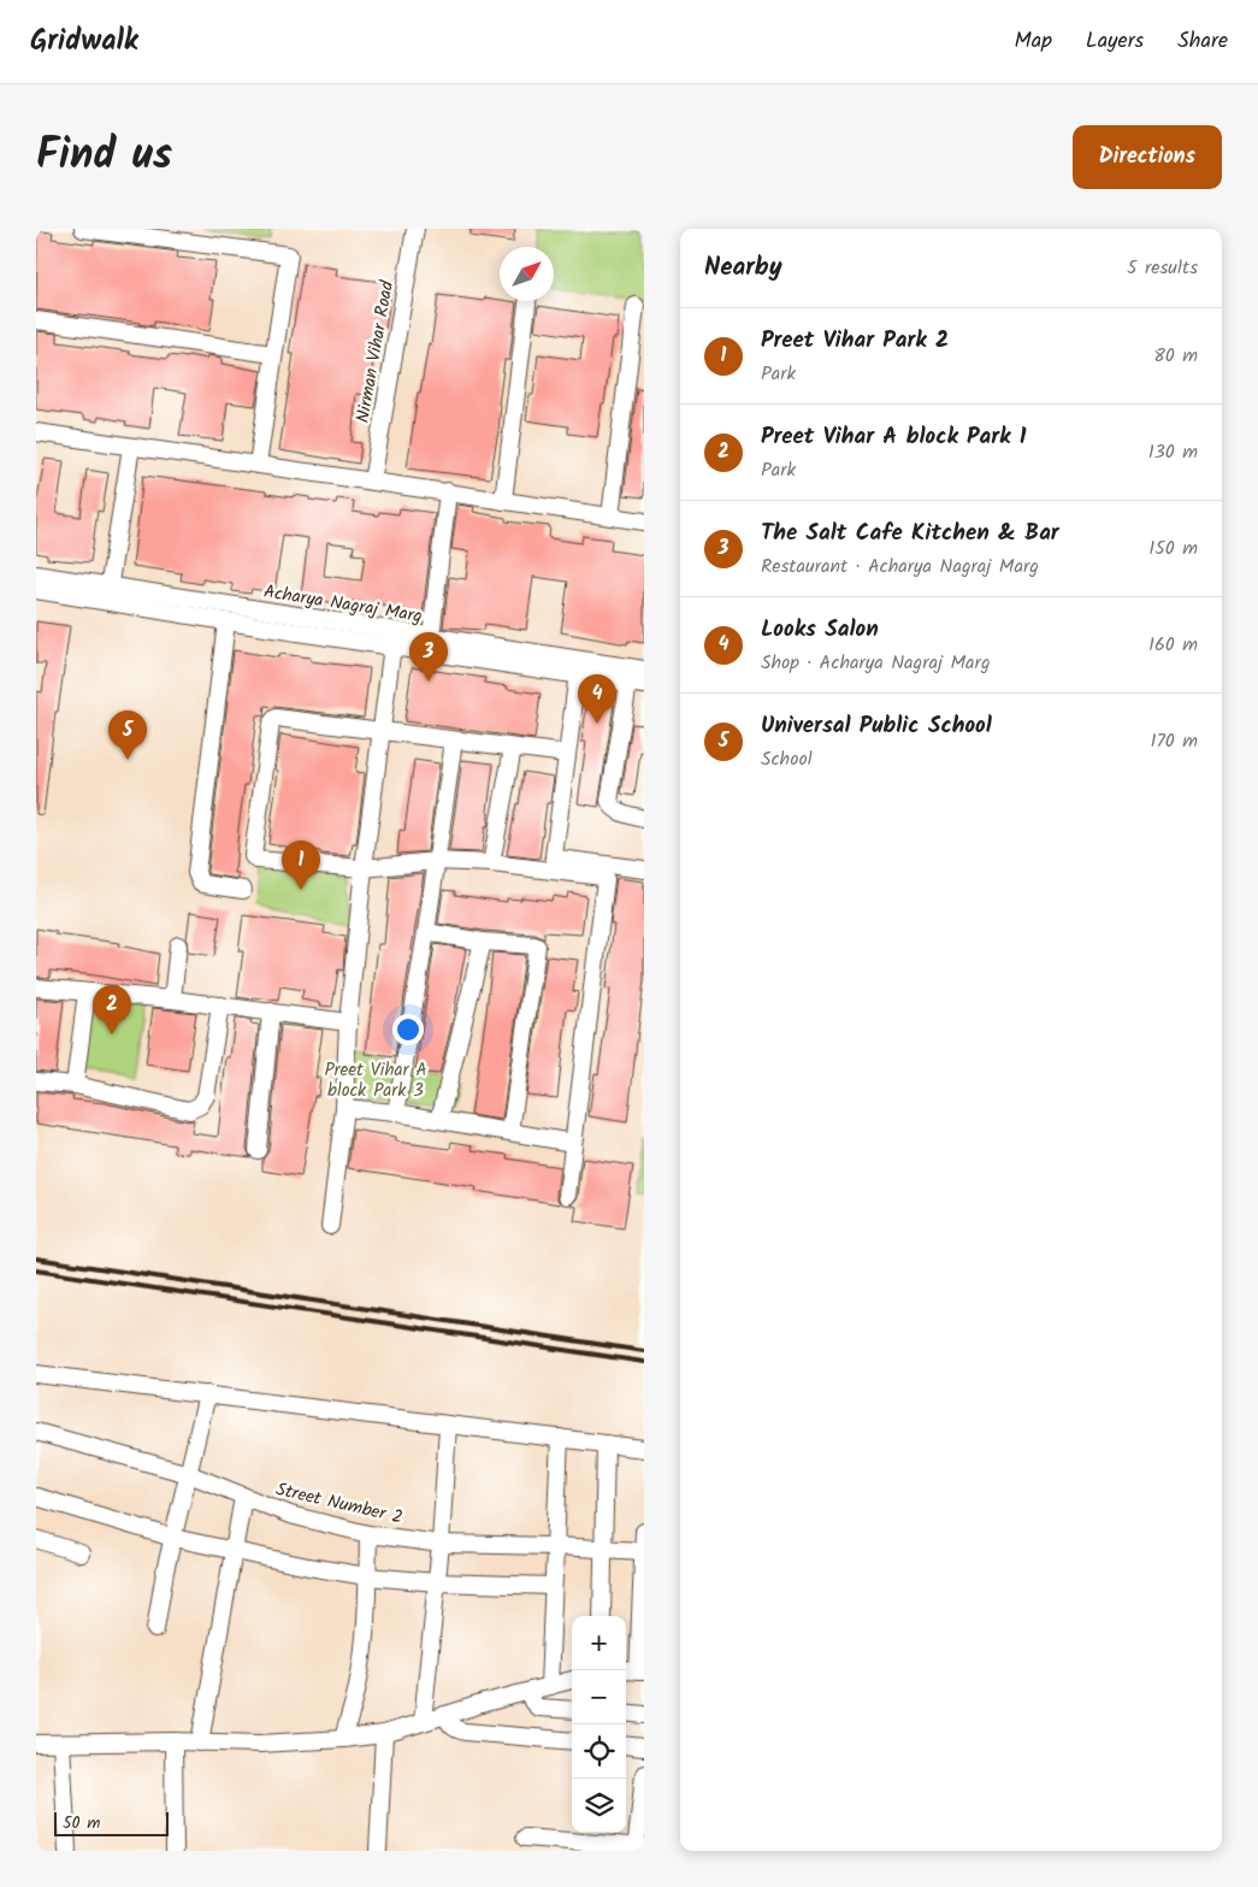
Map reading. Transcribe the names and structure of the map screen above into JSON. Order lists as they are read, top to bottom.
{
  "streets": {
    "street": ["Nirman Vihar Road", "Acharya Nagraj Marg", "Street Number 2"]
  },
  "parks": ["Preet Vihar A block Park 3"],
  "scale_bar": "50 m",
  "north": "top right",
  "page": {
    "header": "Gridwalk",
    "nav": ["Map", "Layers", "Share"],
    "title": "Find us",
    "buttons": "Directions",
    "heading": ["Nearby", "5 results"],
    "list": [
      {
        "mark": "1",
        "name": "Preet Vihar Park 2",
        "note": "Park",
        "value": "80 m"
      },
      {
        "mark": "2",
        "name": "Preet Vihar A block Park 1",
        "note": "Park",
        "value": "130 m"
      },
      {
        "mark": "3",
        "name": "The Salt Cafe Kitchen & Bar",
        "note": "Restaurant · Acharya Nagraj Marg",
        "value": "150 m"
      },
      {
        "mark": "4",
        "name": "Looks Salon",
        "note": "Shop · Acharya Nagraj Marg",
        "value": "160 m"
      },
      {
        "mark": "5",
        "name": "Universal Public School",
        "note": "School",
        "value": "170 m"
      }
    ],
    "pins": [
      "3",
      "4",
      "5",
      "1",
      "2"
    ],
    "map_buttons": ["+", "−"],
    "scale": "50 m"
  }
}
